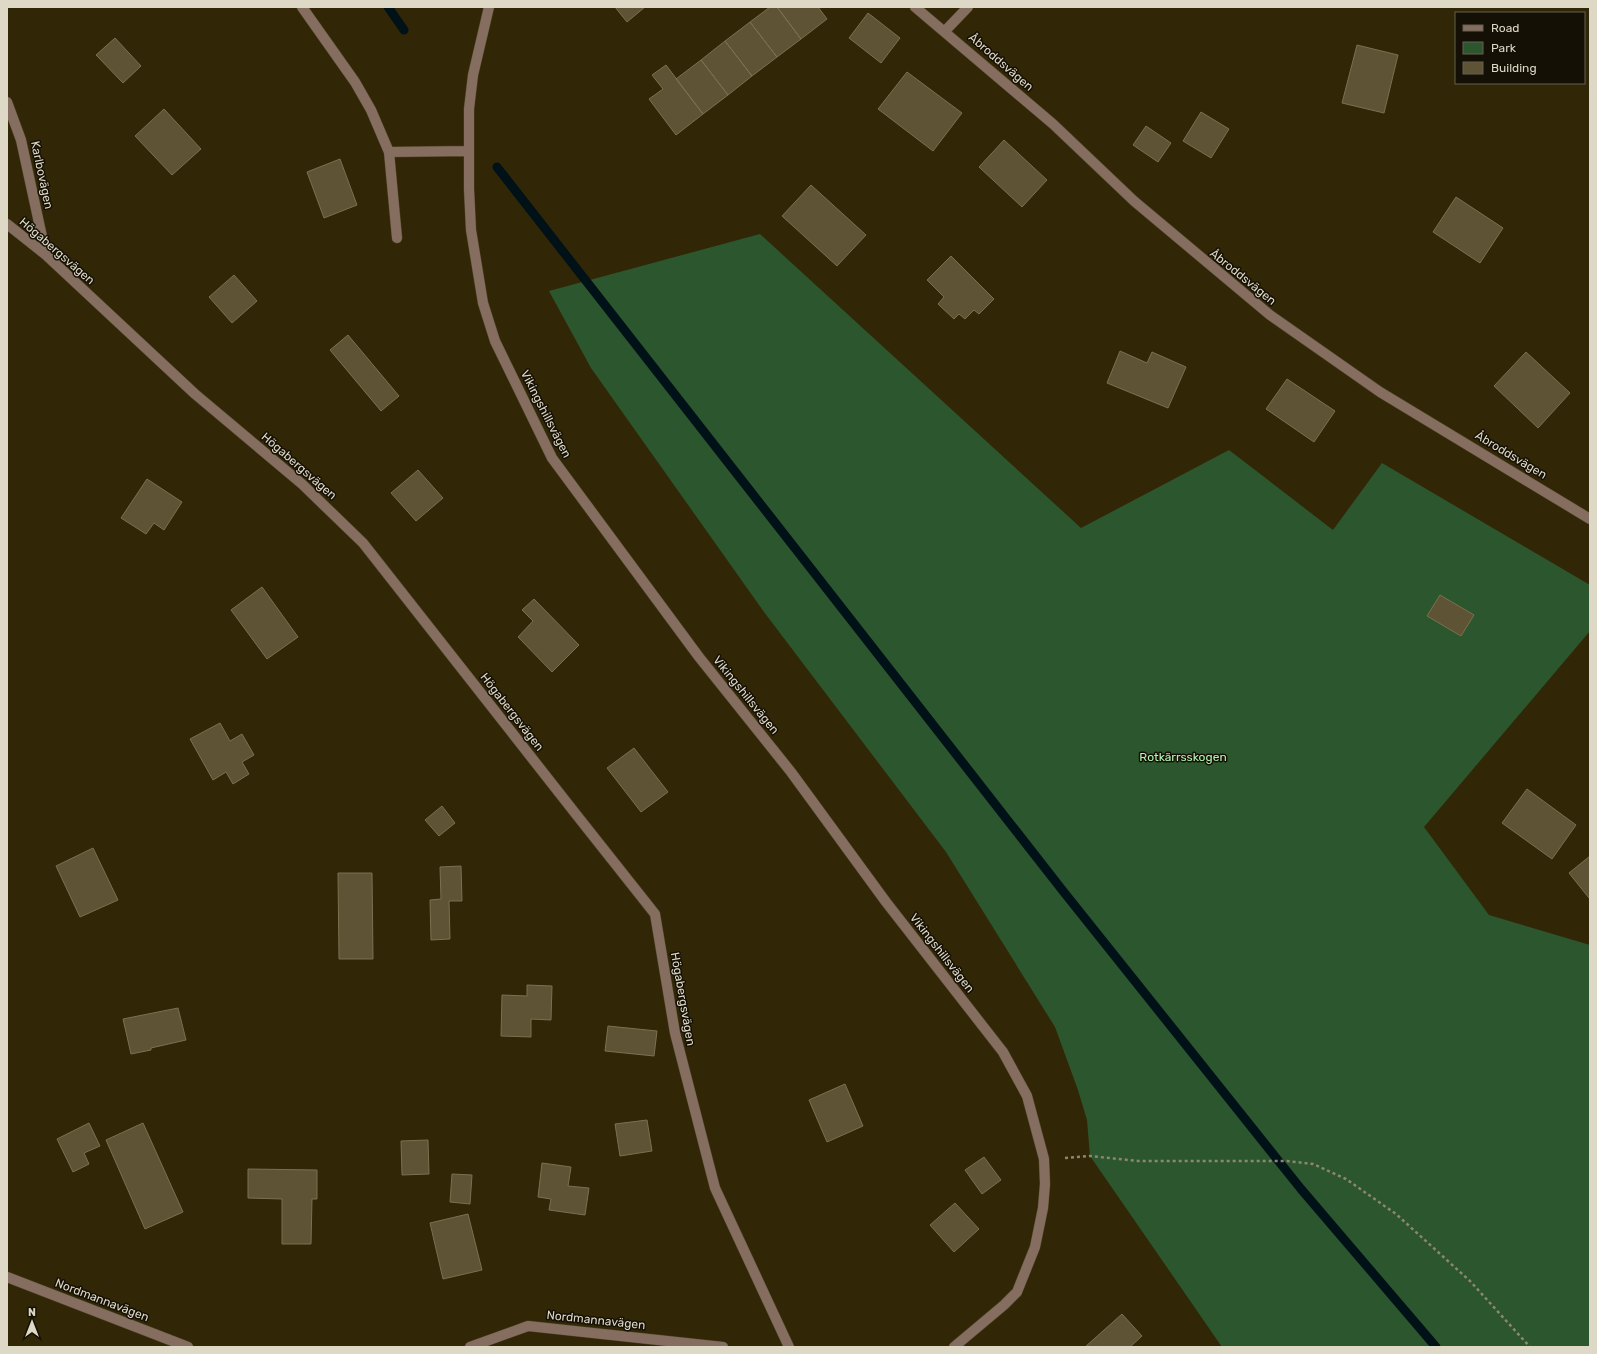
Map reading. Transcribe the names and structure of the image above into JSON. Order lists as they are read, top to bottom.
{
  "streets": {
    "street": [
      "Åbroddsvägen",
      "Karlbovägen",
      "Högabergsvägen",
      "Vikingshillsvägen",
      "Nordmannavägen"
    ]
  },
  "crossings": [
    ["Karlbovägen", "Högabergsvägen"]
  ],
  "parks": ["Rotkärrsskogen"],
  "legend": ["Road", "Park", "Building"],
  "north": "top"
}
